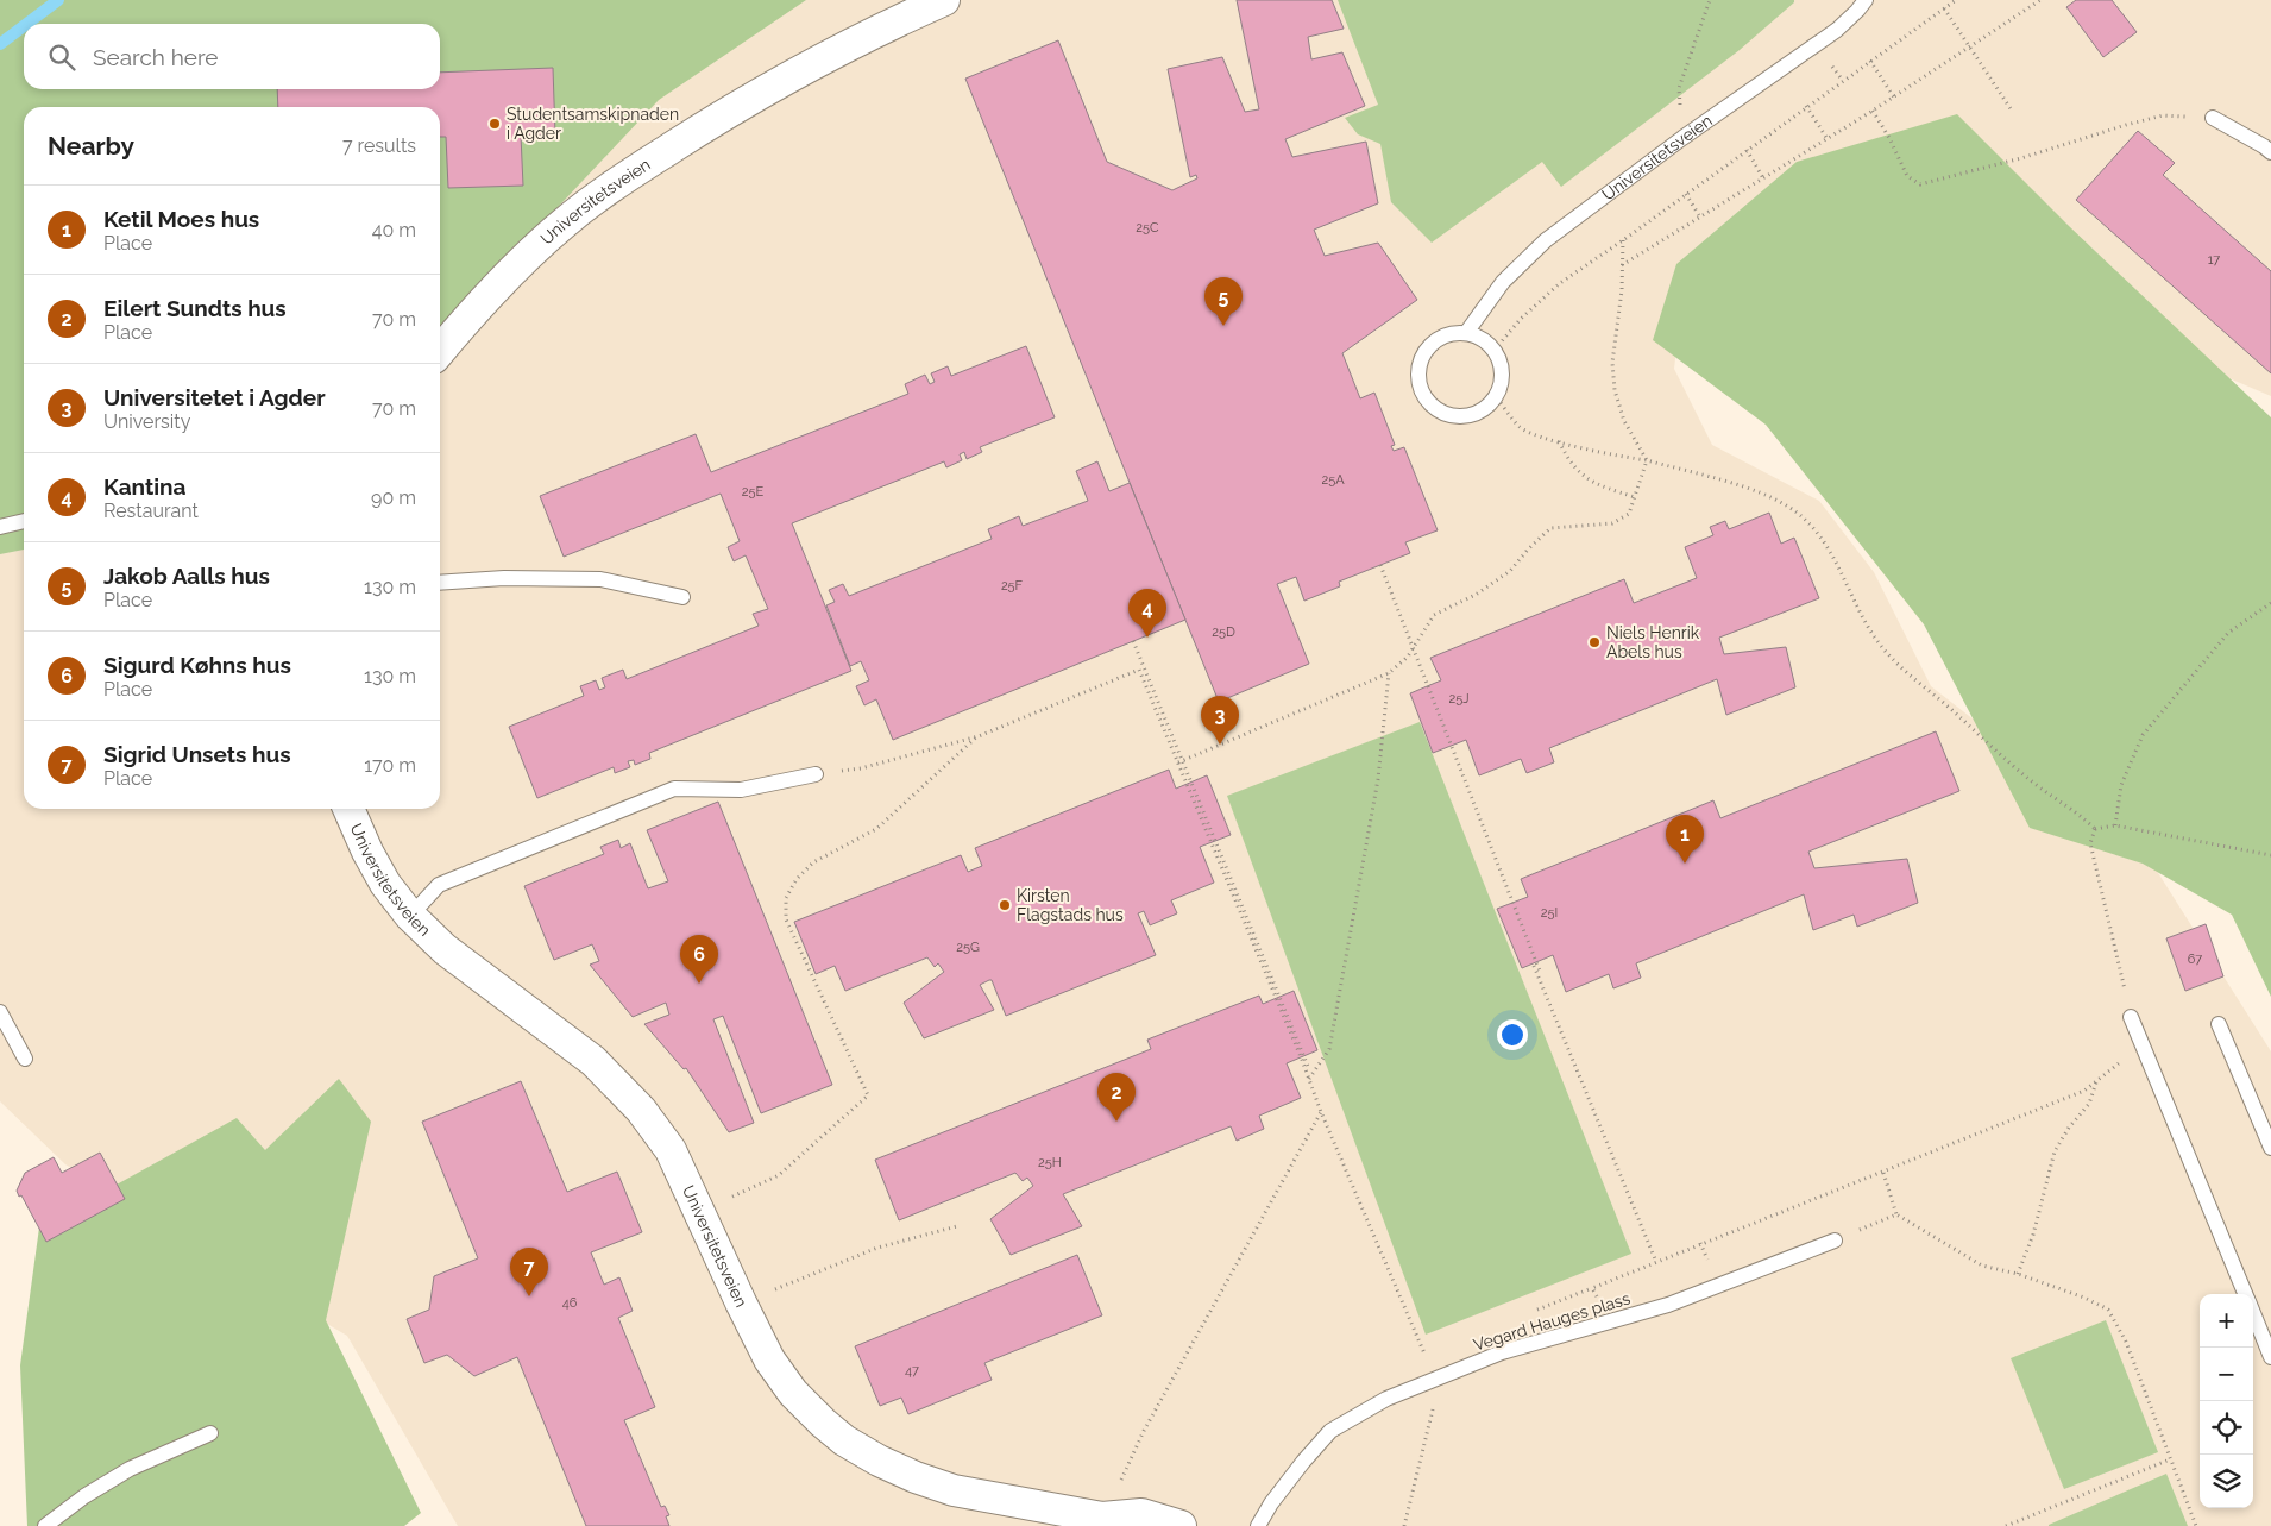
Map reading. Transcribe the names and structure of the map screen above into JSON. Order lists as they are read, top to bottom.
{
  "streets": {
    "street": ["Universitetsveien"],
    "lane": ["Vegard Hauges plass"]
  },
  "places": ["Studentsamskipnaden i Agder", "Niels Henrik Abels hus", "Kirsten Flagstads hus"],
  "house_numbers": [
    "25C",
    "17",
    "25A",
    "25E",
    "25F",
    "25D",
    "25J",
    "25I",
    "25G",
    "67",
    "25H",
    "46",
    "47"
  ],
  "page": {
    "search": "Search here",
    "heading": ["Nearby", "7 results"],
    "list": [
      {
        "mark": "1",
        "name": "Ketil Moes hus",
        "note": "Place",
        "value": "40 m"
      },
      {
        "mark": "2",
        "name": "Eilert Sundts hus",
        "note": "Place",
        "value": "70 m"
      },
      {
        "mark": "3",
        "name": "Universitetet i Agder",
        "note": "University",
        "value": "70 m"
      },
      {
        "mark": "4",
        "name": "Kantina",
        "note": "Restaurant",
        "value": "90 m"
      },
      {
        "mark": "5",
        "name": "Jakob Aalls hus",
        "note": "Place",
        "value": "130 m"
      },
      {
        "mark": "6",
        "name": "Sigurd Køhns hus",
        "note": "Place",
        "value": "130 m"
      },
      {
        "mark": "7",
        "name": "Sigrid Unsets hus",
        "note": "Place",
        "value": "170 m"
      }
    ],
    "pins": [
      "5",
      "4",
      "3",
      "1",
      "6",
      "2",
      "7"
    ],
    "map_buttons": ["+", "−"]
  }
}
